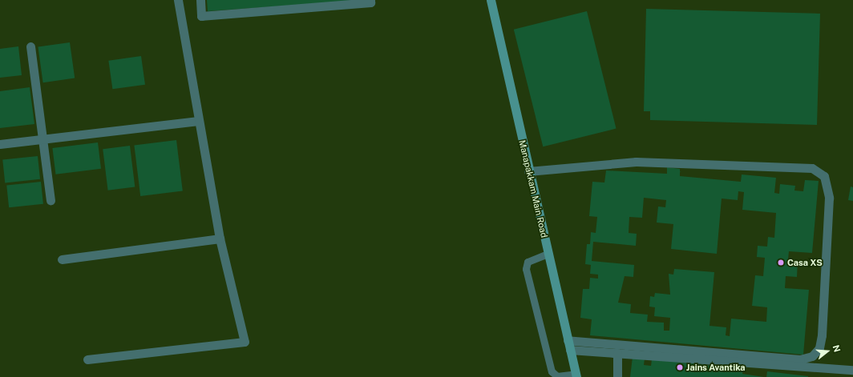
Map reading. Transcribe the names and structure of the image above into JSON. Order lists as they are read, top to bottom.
{
  "streets": {
    "main road": ["Manapakkam Main Road"]
  },
  "places": ["Casa XS", "Jains Avantika"],
  "north": "right"
}
